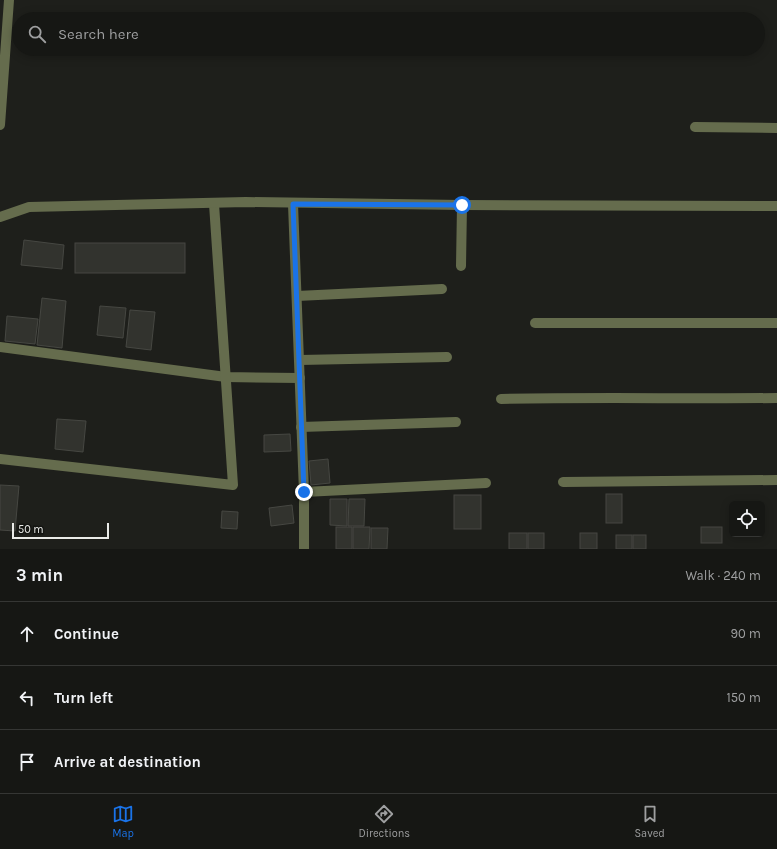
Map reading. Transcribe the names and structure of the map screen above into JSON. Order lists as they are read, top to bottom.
{
  "scale_bar": "50 m",
  "page": {
    "search": "Search here",
    "scale": "50 m",
    "heading": ["3 min", "Walk · 240 m"],
    "list": [
      ["Continue", "90 m"],
      ["Turn left", "150 m"],
      "Arrive at destination"
    ],
    "nav": ["Map", "Directions", "Saved"]
  }
}
